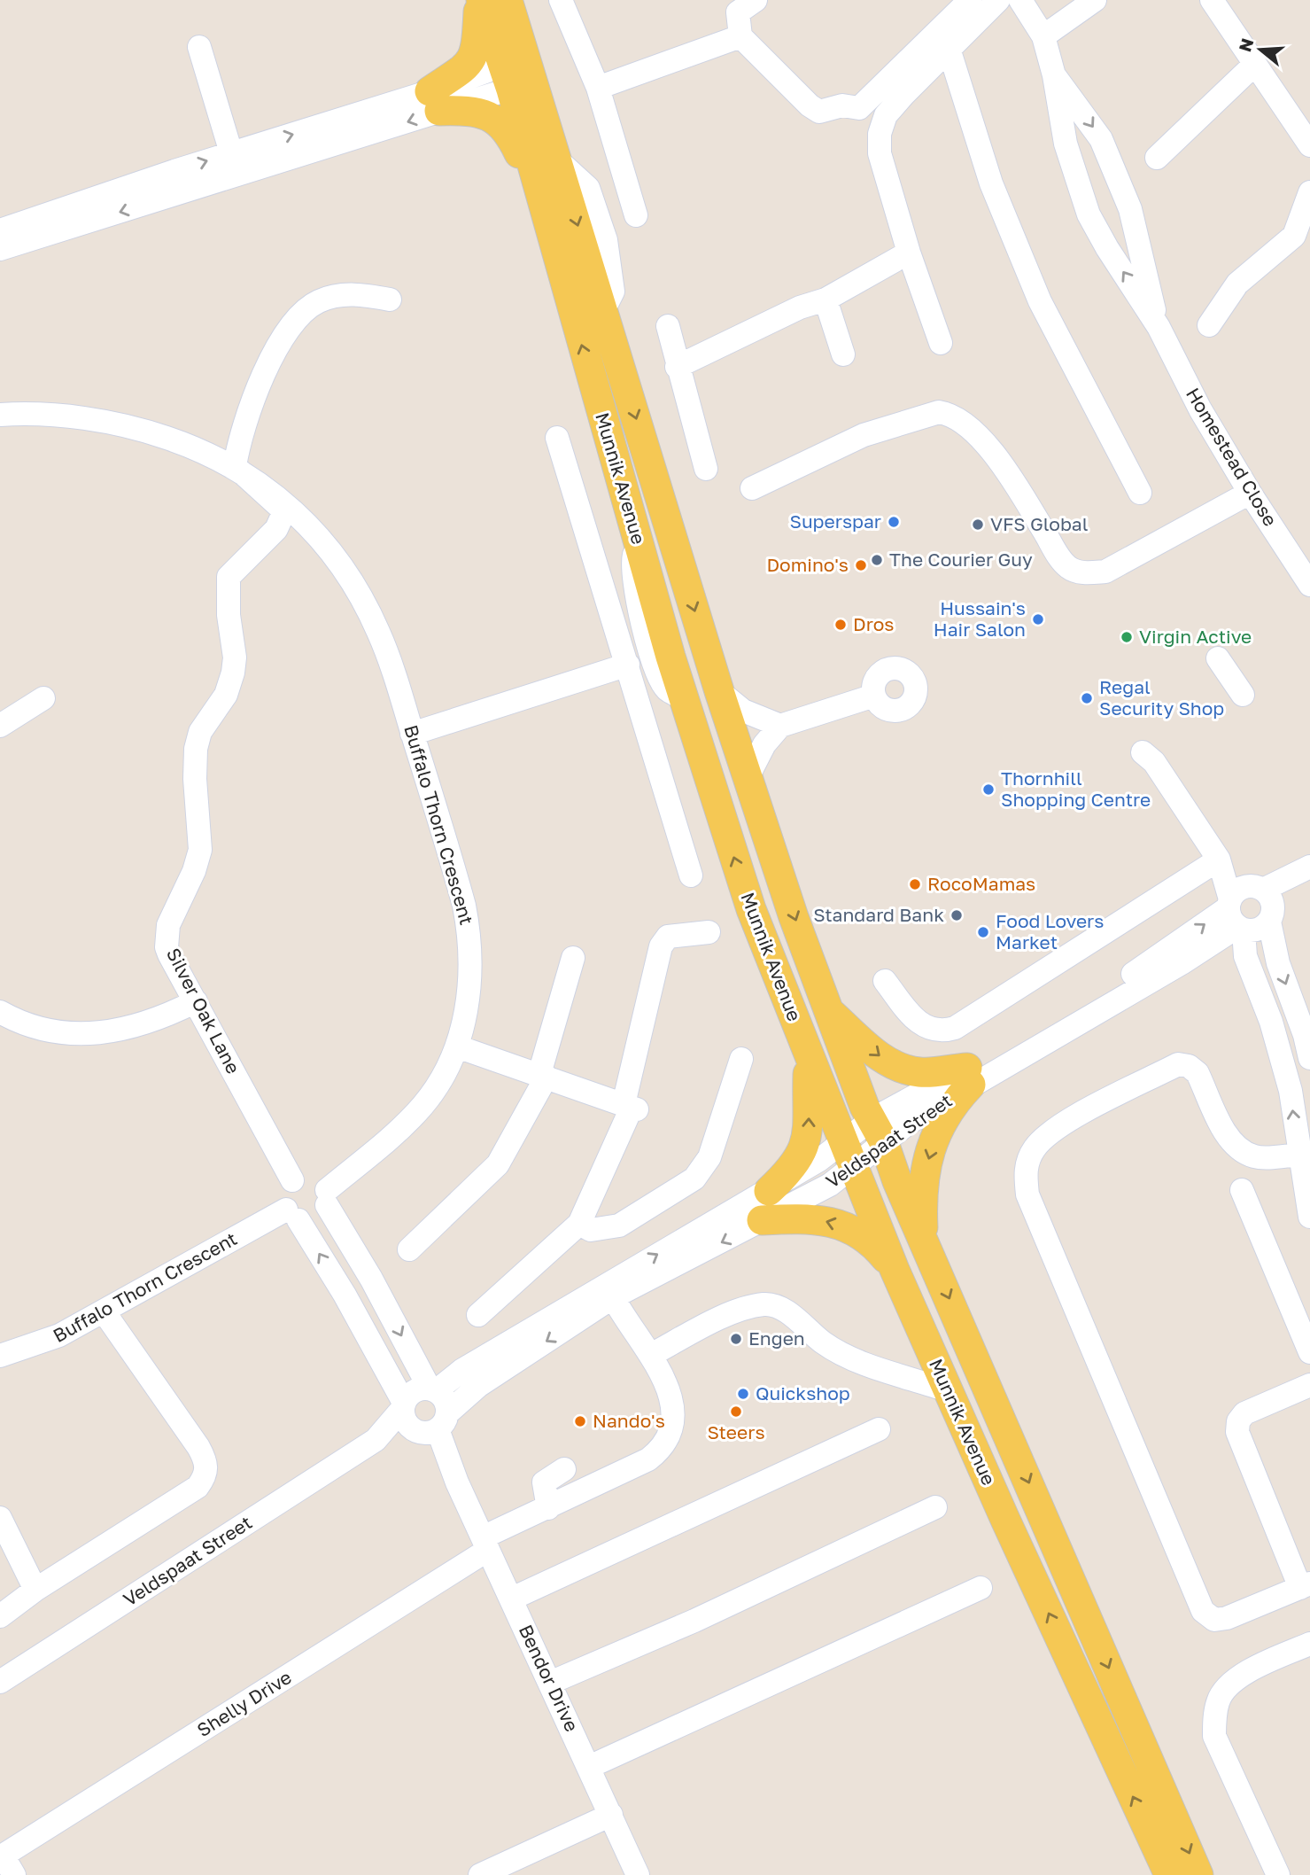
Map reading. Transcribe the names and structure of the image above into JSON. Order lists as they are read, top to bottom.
{
  "streets": {
    "main road": ["Munnik Avenue"],
    "street": [
      "Homestead Close",
      "Buffalo Thorn Crescent",
      "Silver Oak Lane",
      "Veldspaat Street",
      "Bendor Drive",
      "Shelly Drive"
    ]
  },
  "crossings": [
    ["Munnik Avenue", "Veldspaat Street"],
    ["Buffalo Thorn Crescent", "Silver Oak Lane"],
    ["Veldspaat Street", "Bendor Drive"],
    ["Veldspaat Street", "Shelly Drive"],
    ["Bendor Drive", "Shelly Drive"]
  ],
  "places": [
    "Superspar",
    "VFS Global",
    "The Courier Guy",
    "Domino's",
    "Hussain's Hair Salon",
    "Dros",
    "Virgin Active",
    "Regal Security Shop",
    "Thornhill Shopping Centre",
    "RocoMamas",
    "Standard Bank",
    "Food Lovers Market",
    "Engen",
    "Quickshop",
    "Steers",
    "Nando's"
  ],
  "north": "left"
}
